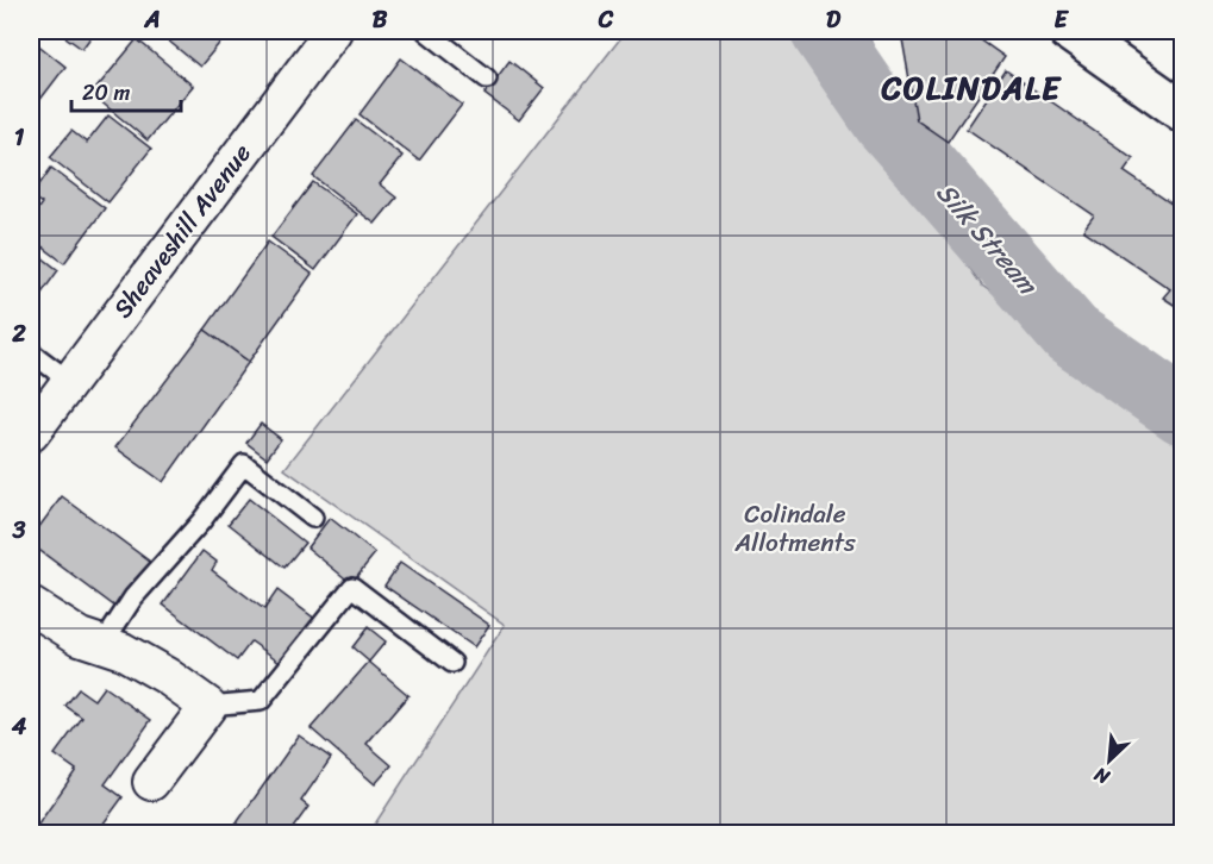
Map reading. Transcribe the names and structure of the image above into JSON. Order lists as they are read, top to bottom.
{
  "streets": {
    "street": ["Sheaveshill Avenue"]
  },
  "districts": ["COLINDALE"],
  "water": ["Silk Stream"],
  "parks": ["Colindale Allotments"],
  "scale_bar": "20 m",
  "north": "bottom left",
  "grid": {
    "columns": [
      "A",
      "B",
      "C",
      "D",
      "E"
    ],
    "rows": [
      "1",
      "2",
      "3",
      "4"
    ]
  }
}
